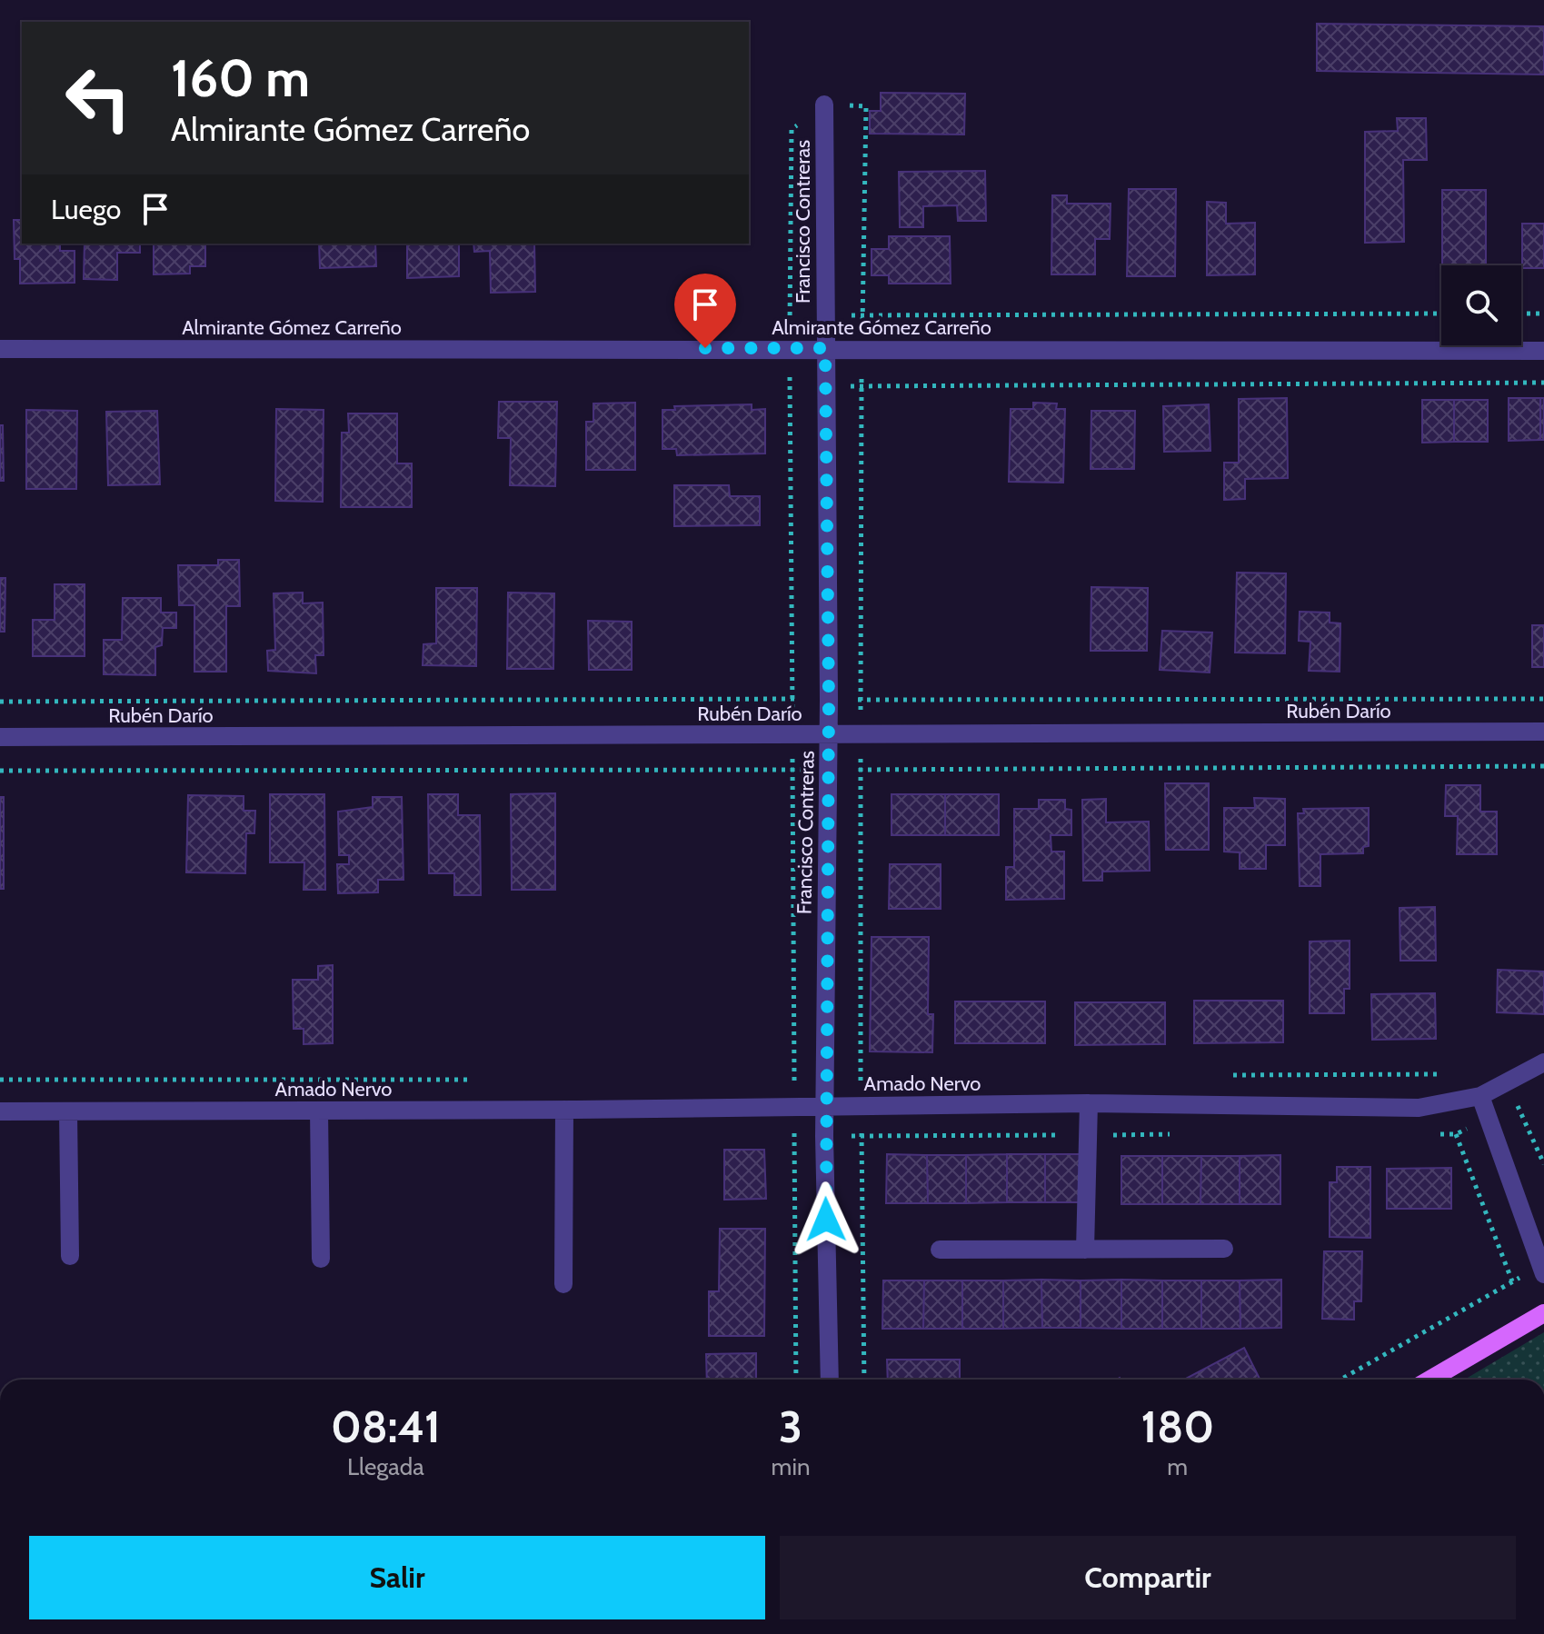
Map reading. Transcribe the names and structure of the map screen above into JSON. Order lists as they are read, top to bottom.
{
  "streets": {
    "street": [
      "Francisco Contreras",
      "Almirante Gómez Carreño",
      "Rubén Darío",
      "Amado Nervo"
    ]
  },
  "crossings": [
    ["Francisco Contreras", "Almirante Gómez Carreño"],
    ["Francisco Contreras", "Rubén Darío"],
    ["Francisco Contreras", "Amado Nervo"]
  ],
  "page": {
    "turn": ["160 m", "Almirante Gómez Carreño"],
    "then": "Luego",
    "eta": [
      "08:41",
      "Llegada",
      "3",
      "min",
      "180",
      "m"
    ],
    "buttons": ["Salir", "Compartir"]
  }
}
